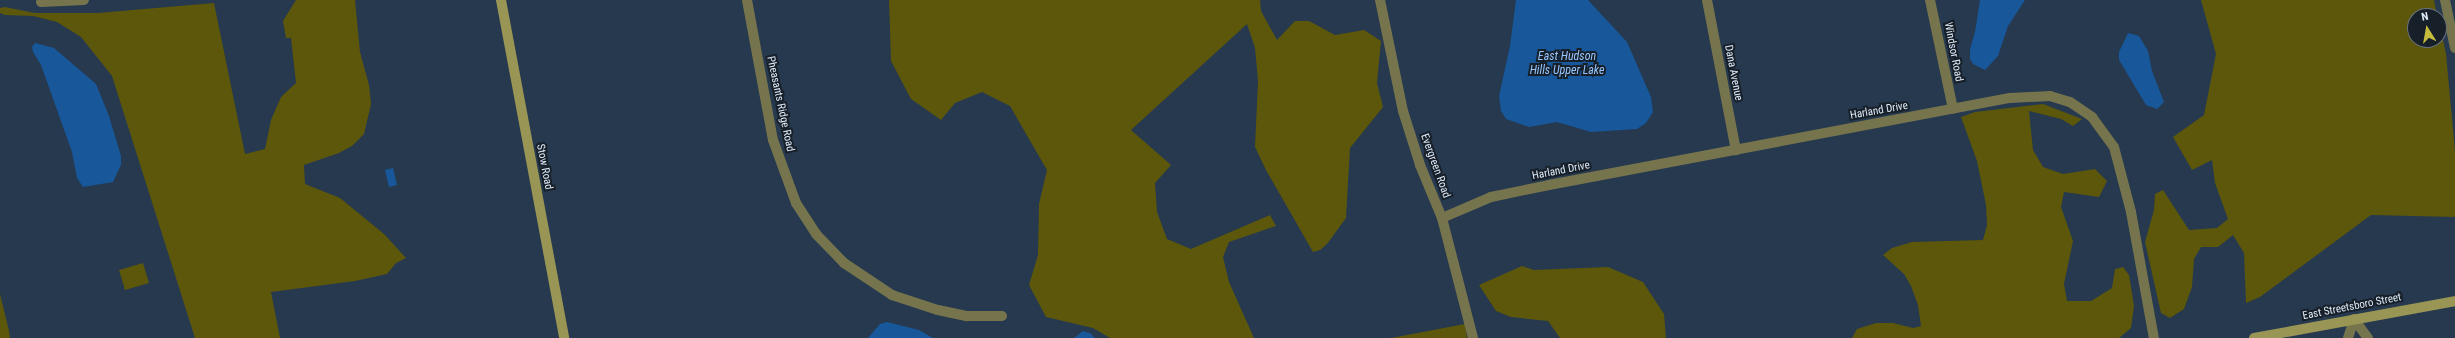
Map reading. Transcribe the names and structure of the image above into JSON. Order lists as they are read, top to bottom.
{
  "streets": {
    "street": [
      "Windsor Road",
      "Dana Avenue",
      "Pheasants Ridge Road",
      "Harland Drive",
      "Evergreen Road",
      "Stow Road",
      "East Streetsboro Street"
    ]
  },
  "crossings": [
    ["Windsor Road", "Harland Drive"],
    ["Dana Avenue", "Harland Drive"],
    ["Harland Drive", "Evergreen Road"]
  ],
  "water": ["East Hudson Hills Upper Lake"],
  "north": "top"
}
